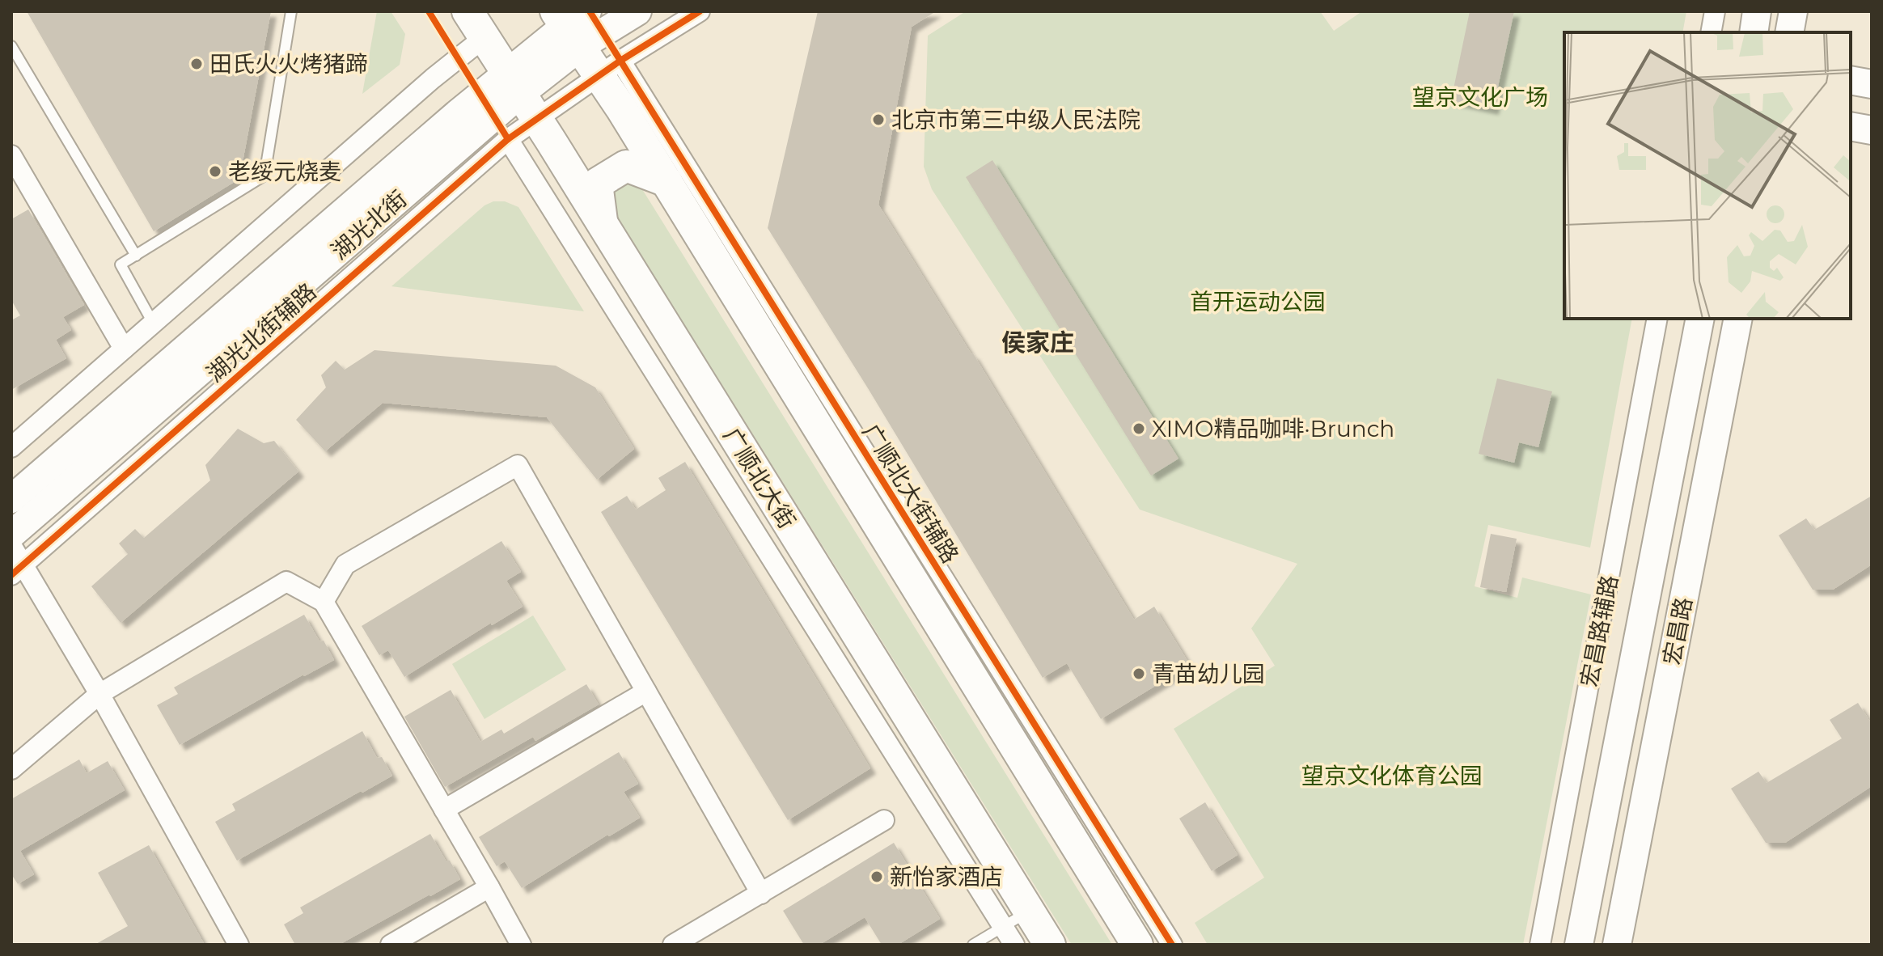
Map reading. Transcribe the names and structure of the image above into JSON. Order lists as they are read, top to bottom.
{
  "streets": {
    "main road": ["广顺北大街"],
    "street": [
      "湖光北街",
      "湖光北街辅路",
      "广顺北大街辅路",
      "宏昌路辅路",
      "宏昌路"
    ]
  },
  "crossings": [
    ["湖光北街", "湖光北街辅路"],
    ["湖光北街", "广顺北大街"],
    ["湖光北街辅路", "广顺北大街"],
    ["湖光北街辅路", "广顺北大街辅路"]
  ],
  "districts": ["侯家庄"],
  "parks": ["望京文化广场", "首开运动公园", "望京文化体育公园"],
  "places": [
    "田氏火火烤猪蹄",
    "北京市第三中级人民法院",
    "老绥元烧麦",
    "XIMO精品咖啡·Brunch",
    "青苗幼儿园",
    "新怡家酒店"
  ]
}
